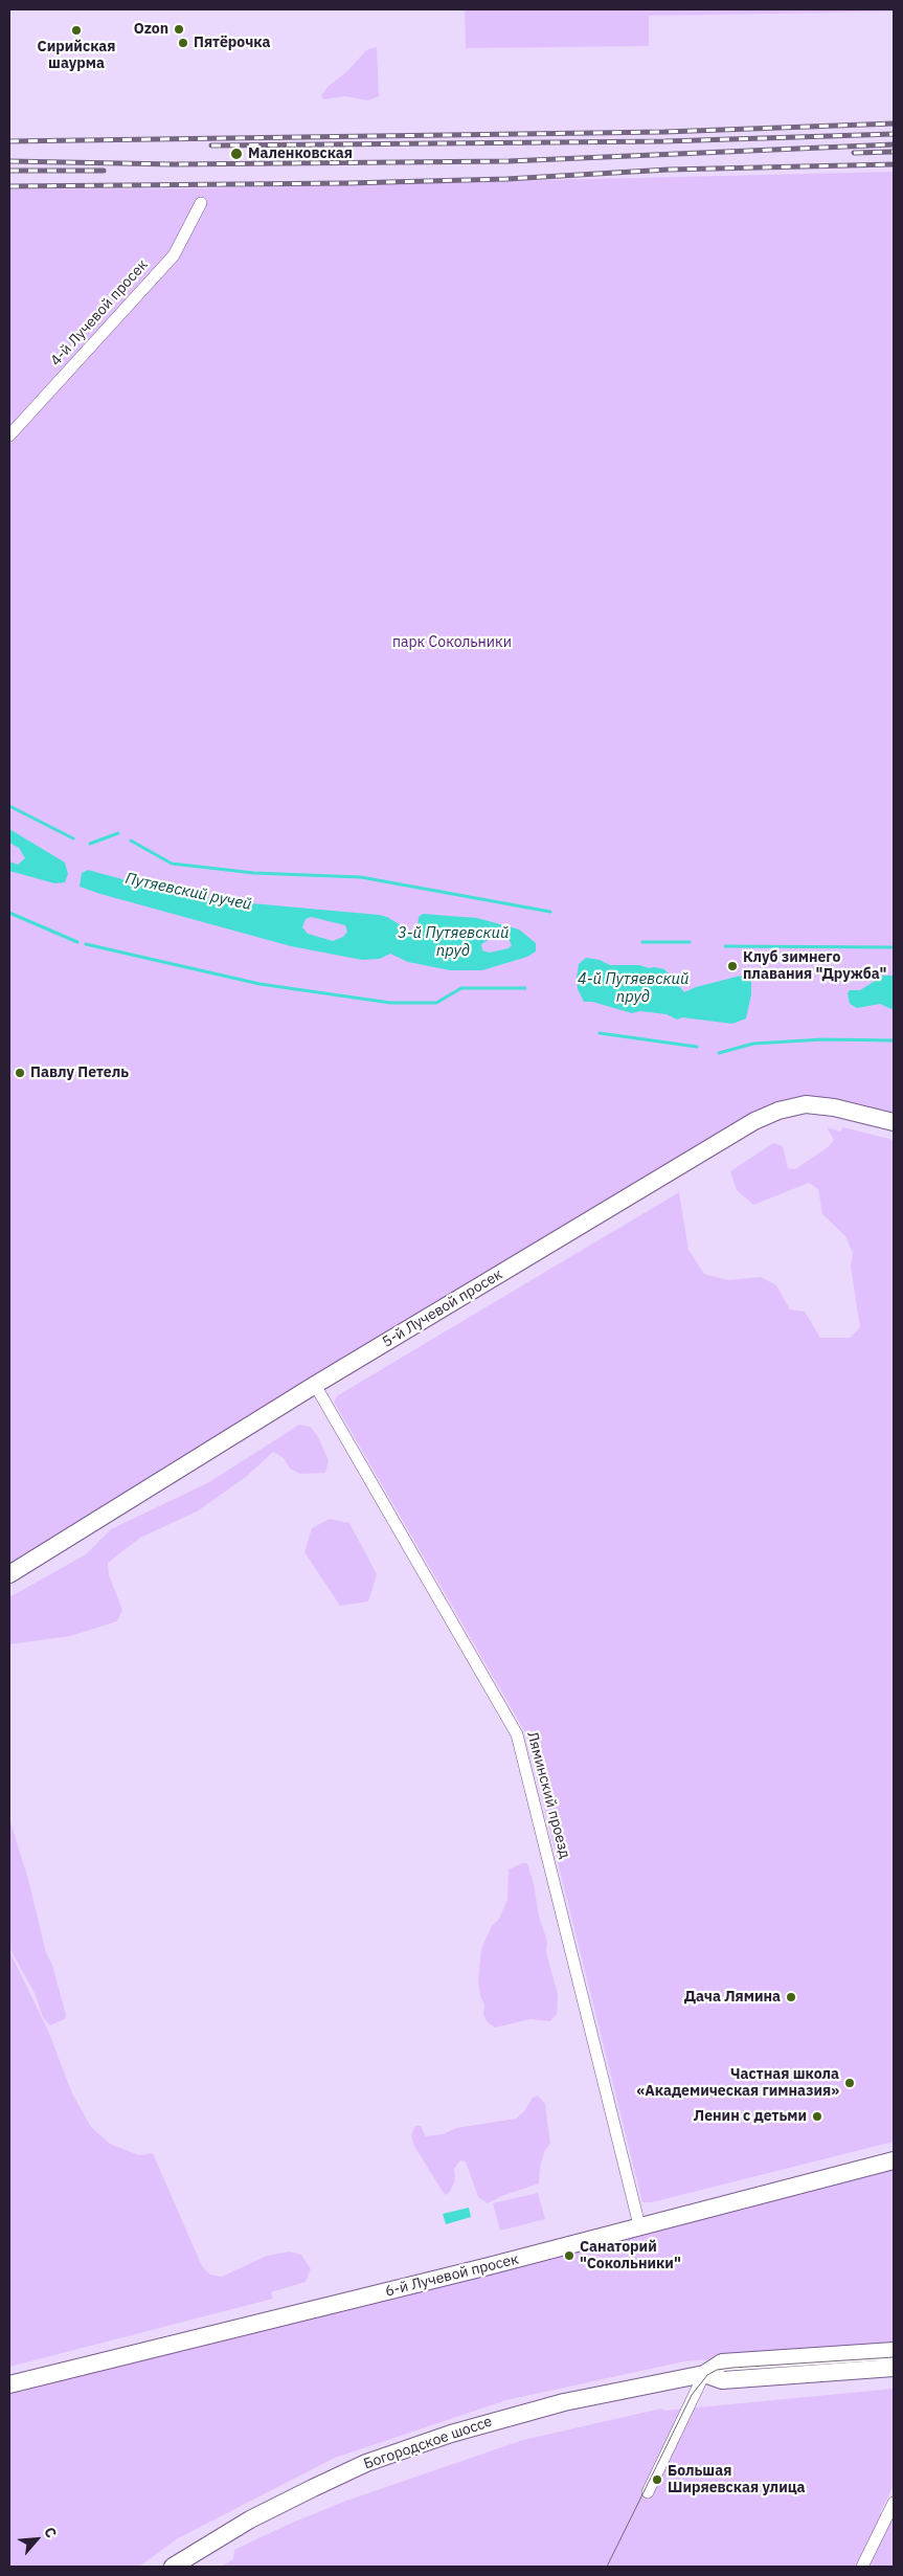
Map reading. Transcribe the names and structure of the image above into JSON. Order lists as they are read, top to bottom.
{
  "streets": {
    "street": [
      "4-й Лучевой просек",
      "5-й Лучевой просек",
      "Ляминский проезд",
      "6-й Лучевой просек",
      "Богородское шоссе"
    ]
  },
  "crossings": [
    ["5-й Лучевой просек", "Ляминский проезд"],
    ["Ляминский проезд", "6-й Лучевой просек"]
  ],
  "water": ["Путяевский ручей", "3-й Путяевский пруд", "4-й Путяевский пруд"],
  "parks": ["парк Сокольники"],
  "places": [
    "Ozon",
    "Сирийская шаурма",
    "Пятёрочка",
    "Маленковская",
    "Клуб зимнего плавания \"Дружба\"",
    "Павлу Петель",
    "Дача Лямина",
    "Частная школа «Академическая гимназия»",
    "Ленин с детьми",
    "Санаторий \"Сокольники\"",
    "Большая Ширяевская улица"
  ],
  "north": "top right"
}
